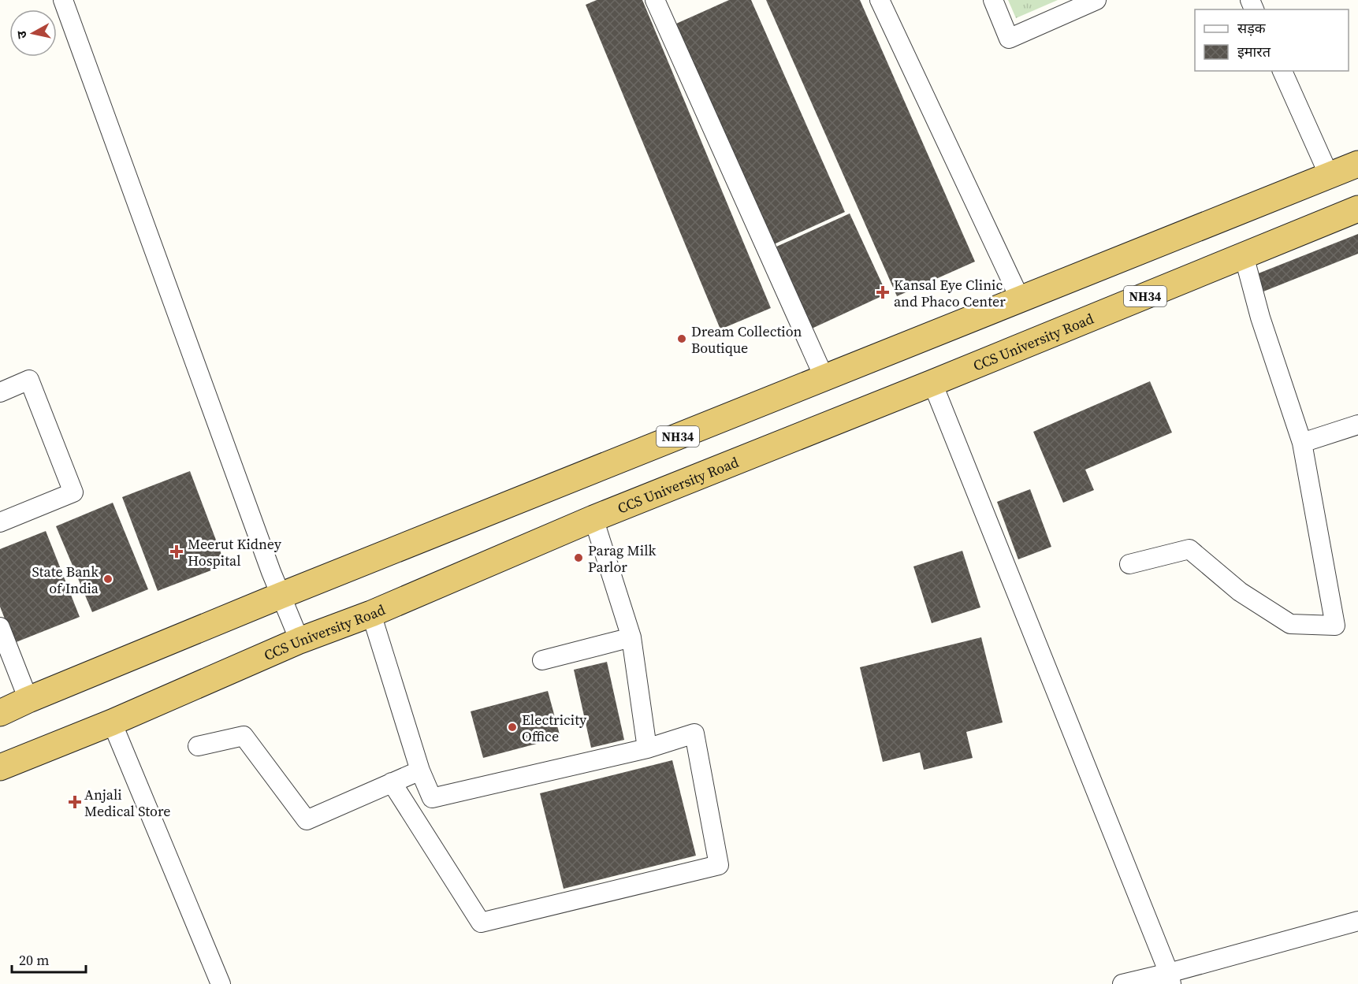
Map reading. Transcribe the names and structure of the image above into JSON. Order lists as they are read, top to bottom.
{
  "streets": {
    "highway": ["NH34", "CCS University Road"]
  },
  "places": {
    "health": ["Kansal Eye Clinic and Phaco Center", "Meerut Kidney Hospital", "Anjali Medical Store"],
    "other": [
      "Dream Collection Boutique",
      "Parag Milk Parlor",
      "State Bank of India",
      "Electricity Office"
    ]
  },
  "legend": ["सड़क", "इमारत"],
  "scale_bar": "20 m",
  "north": "left"
}
